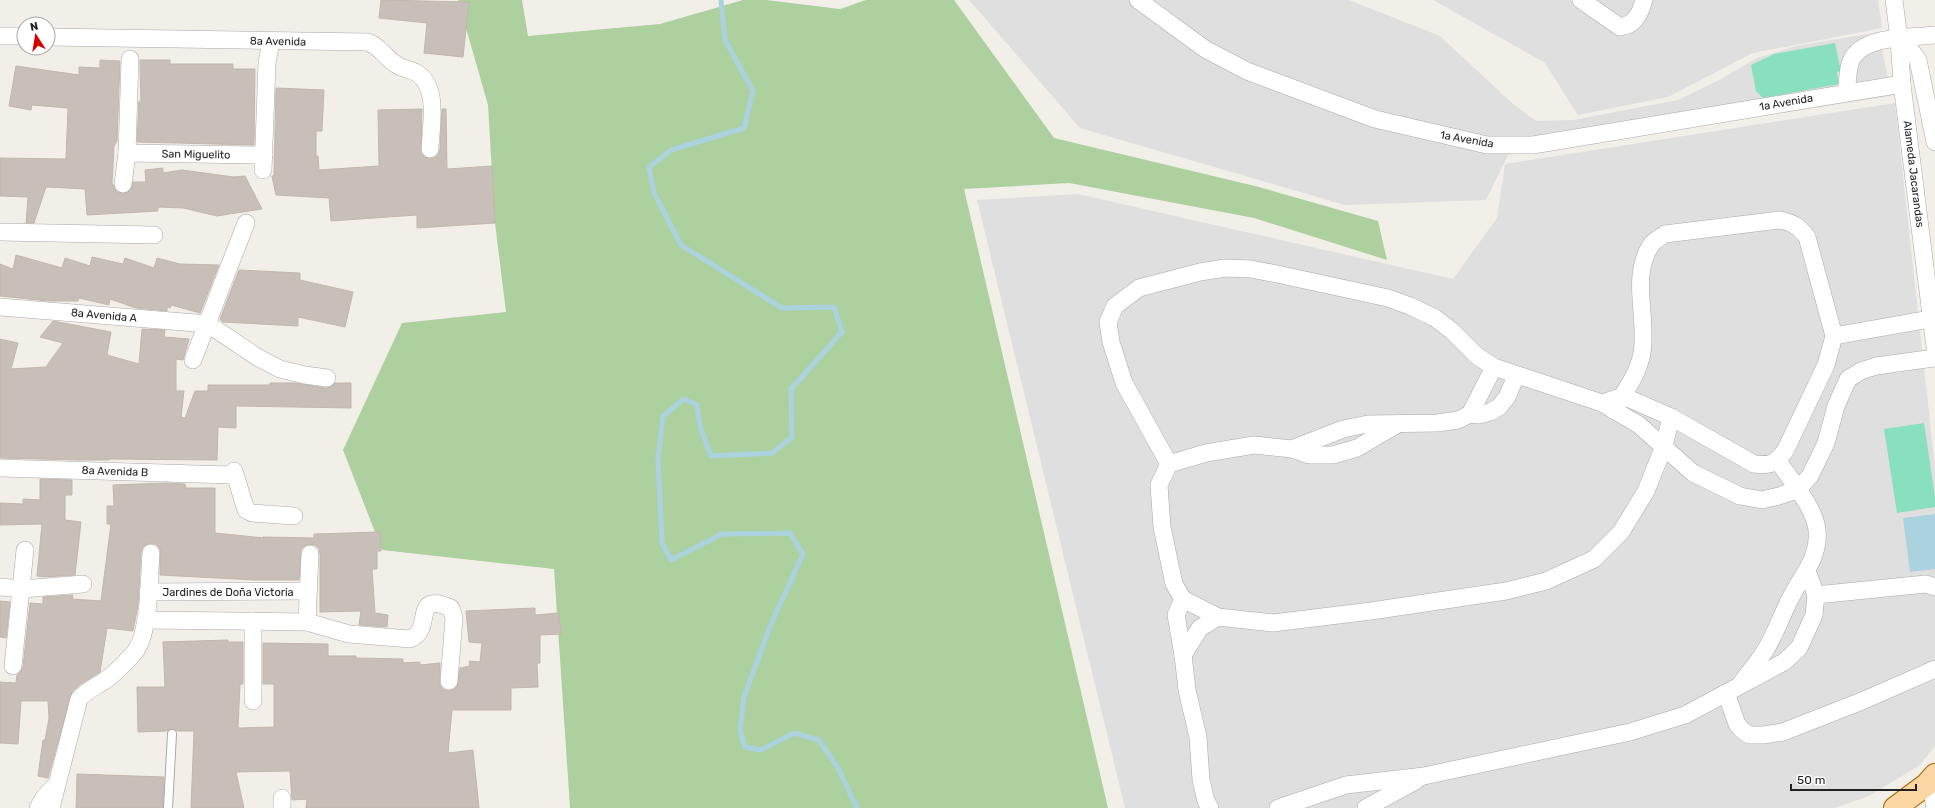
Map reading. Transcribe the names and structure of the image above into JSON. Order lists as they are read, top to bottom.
{
  "streets": {
    "street": [
      "8a Avenida",
      "1a Avenida",
      "San Miguelito",
      "Alameda Jacarandas",
      "8a Avenida A",
      "8a Avenida B",
      "Jardines de Doña Victoria"
    ]
  },
  "crossings": [
    ["8a Avenida", "San Miguelito"],
    ["1a Avenida", "Alameda Jacarandas"]
  ],
  "scale_bar": "50 m",
  "north": "top"
}
